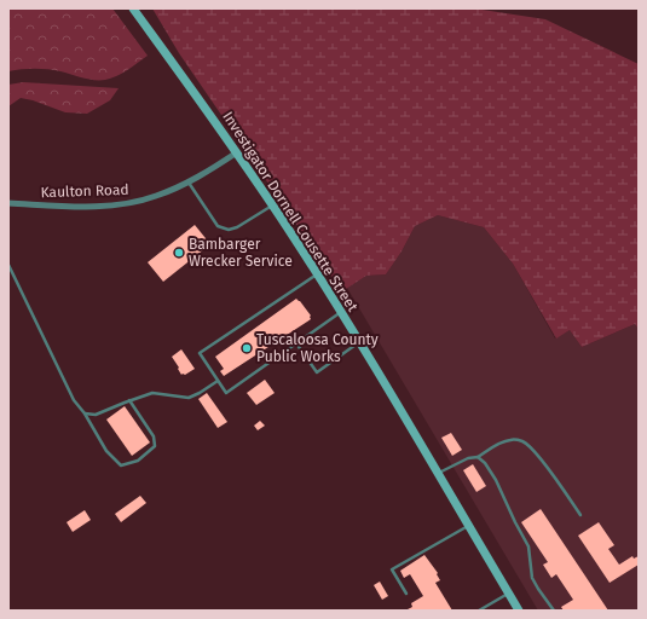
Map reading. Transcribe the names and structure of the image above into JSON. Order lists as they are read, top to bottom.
{
  "streets": {
    "main road": ["Investigator Dornell Cousette Street"],
    "street": ["Kaulton Road"]
  },
  "crossings": [
    ["Kaulton Road", "Investigator Dornell Cousette Street"]
  ],
  "places": ["Bambarger Wrecker Service", "Tuscaloosa County Public Works"]
}
